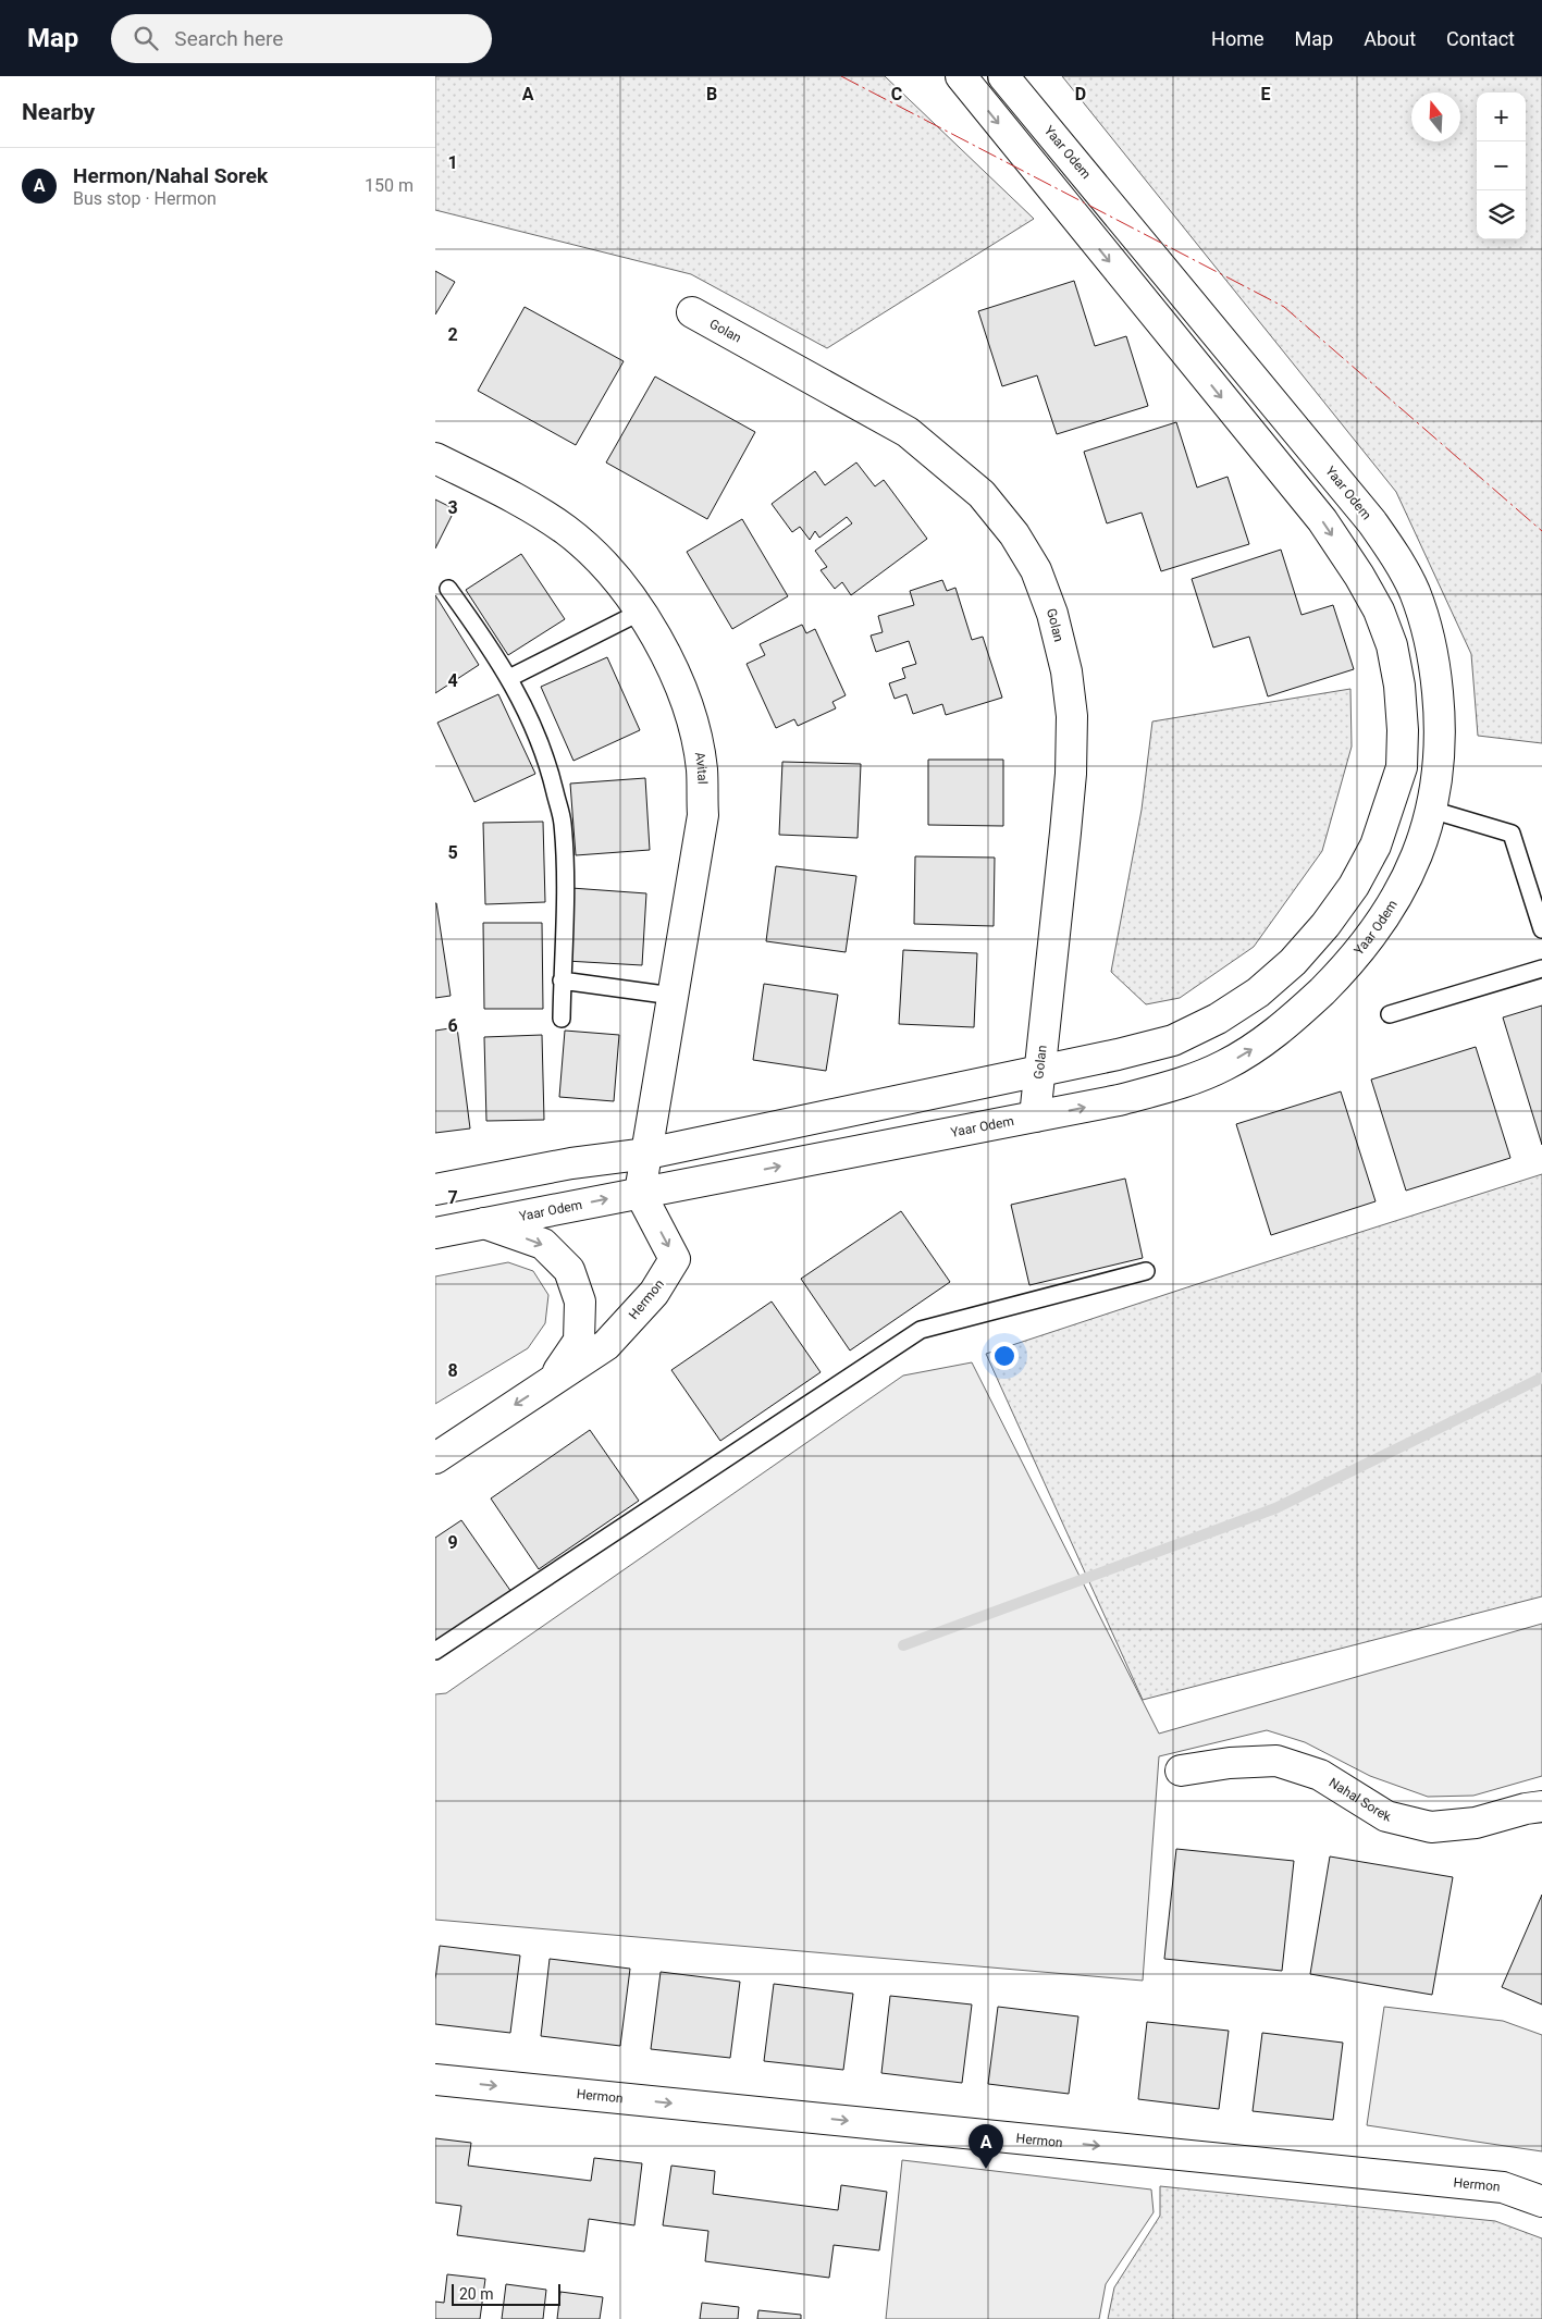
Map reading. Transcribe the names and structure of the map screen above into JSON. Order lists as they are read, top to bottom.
{
  "streets": {
    "street": [
      "Yaar Odem",
      "Golan",
      "Avital",
      "Hermon",
      "Nahal Sorek"
    ]
  },
  "crossings": [
    ["Yaar Odem", "Golan"],
    ["Yaar Odem", "Avital"],
    ["Yaar Odem", "Hermon"],
    ["Avital", "Hermon"]
  ],
  "scale_bar": "20 m",
  "north": "top",
  "page": {
    "header": "Map",
    "search": "Search here",
    "nav": [
      "Home",
      "Map",
      "About",
      "Contact"
    ],
    "heading": "Nearby",
    "map_buttons": ["+", "−"],
    "list": [
      {
        "mark": "A",
        "name": "Hermon/Nahal Sorek",
        "note": "Bus stop · Hermon",
        "value": "150 m"
      }
    ],
    "pins": "A",
    "scale": "20 m"
  },
  "grid": {
    "columns": [
      "A",
      "B",
      "C",
      "D",
      "E"
    ],
    "rows": [
      "1",
      "2",
      "3",
      "4",
      "5",
      "6",
      "7",
      "8",
      "9"
    ]
  }
}
